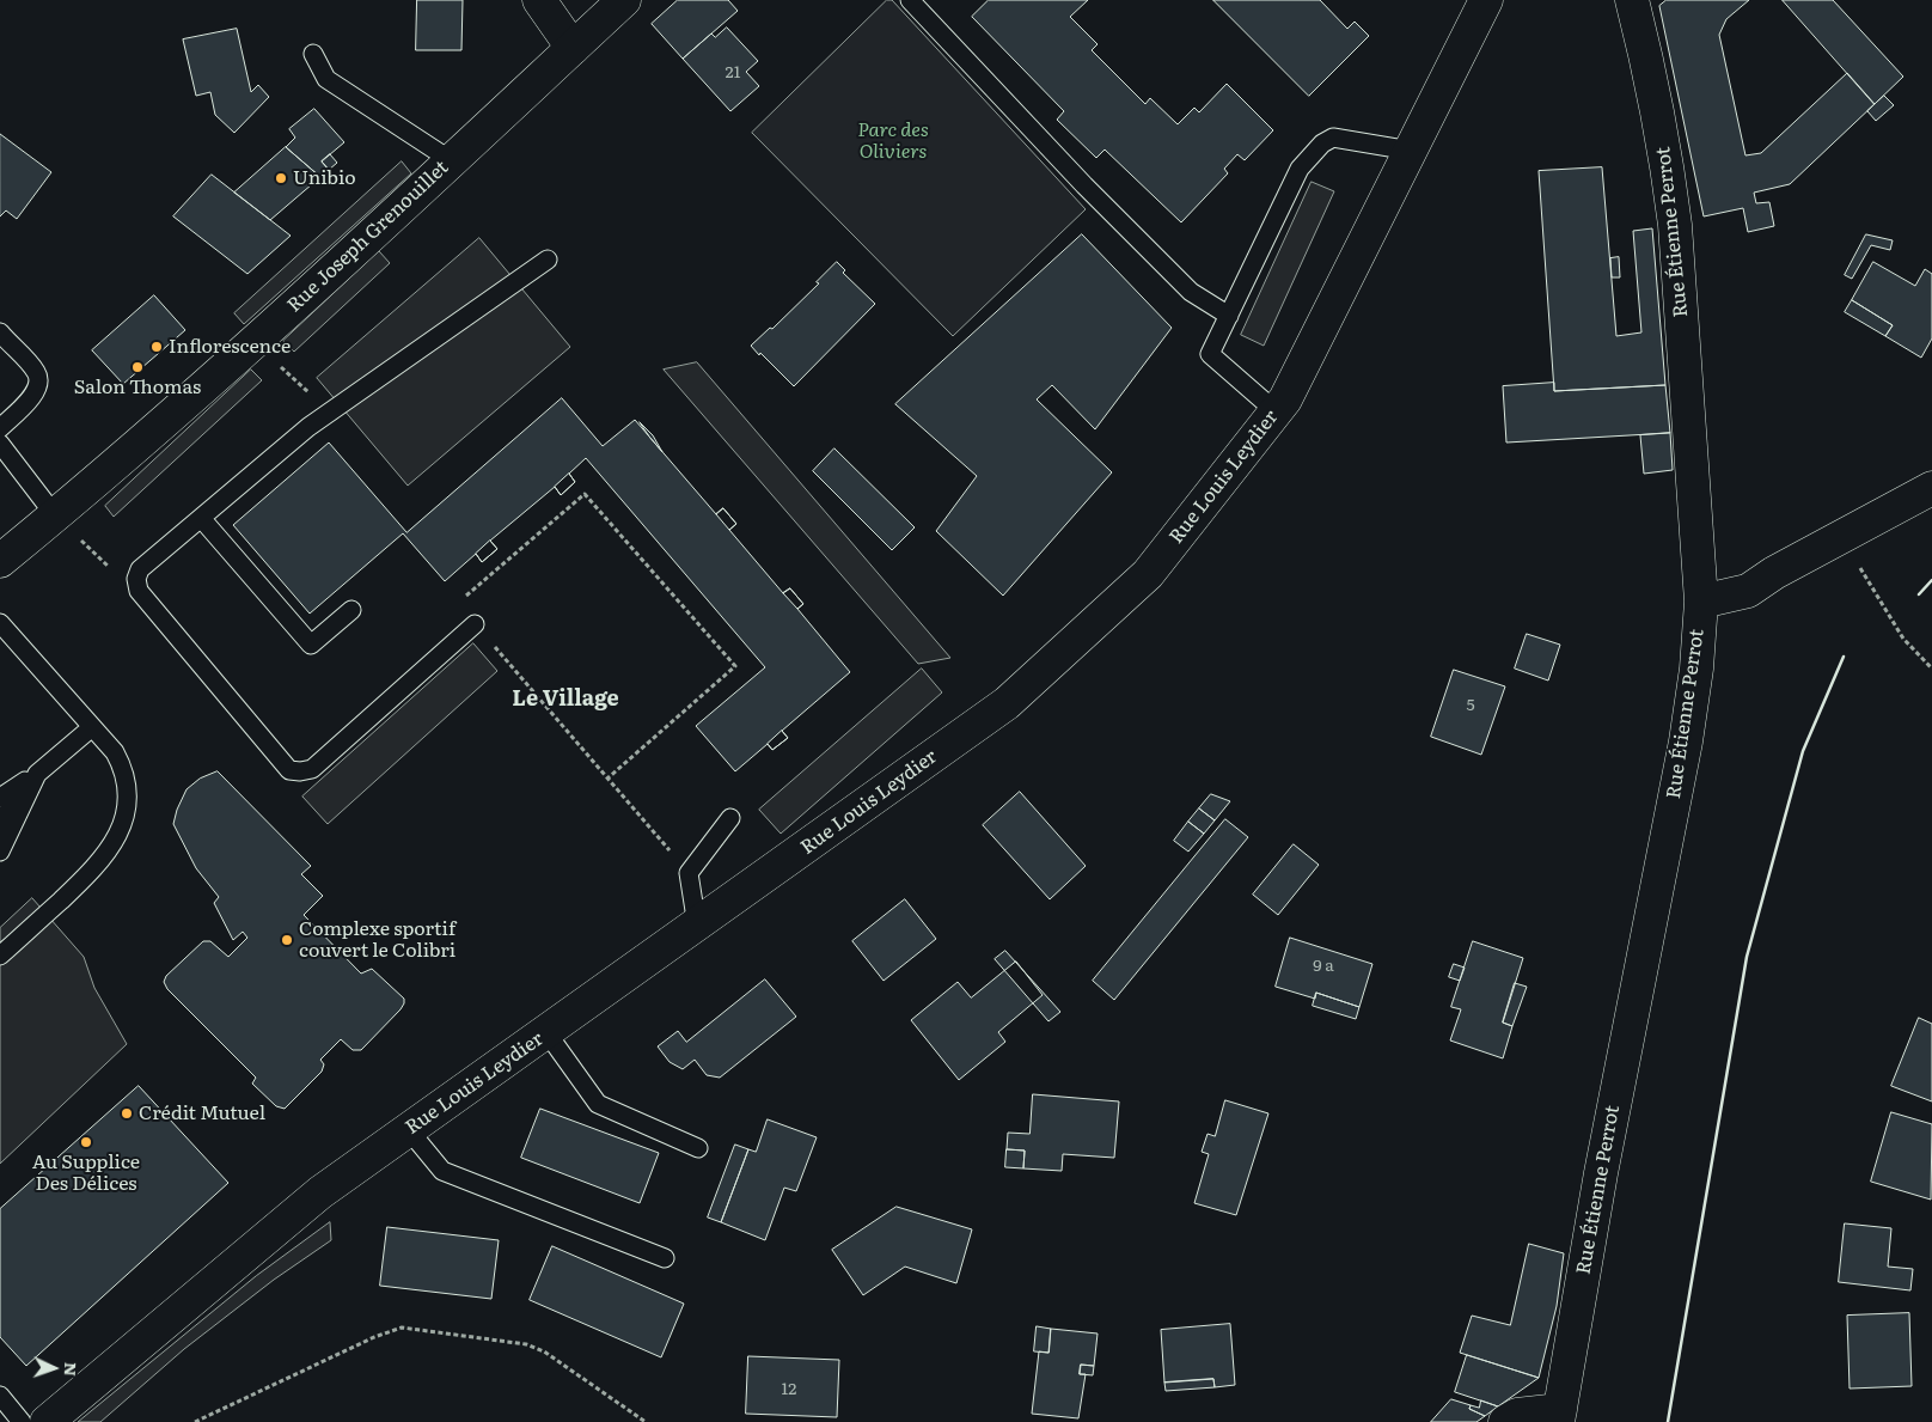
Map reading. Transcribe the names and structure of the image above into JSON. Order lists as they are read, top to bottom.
{
  "streets": {
    "street": ["Rue Étienne Perrot", "Rue Joseph Grenouillet", "Rue Louis Leydier"]
  },
  "districts": ["Le Village"],
  "parks": ["Parc des Oliviers"],
  "places": [
    "Unibio",
    "Inflorescence",
    "Salon Thomas",
    "Complexe sportif couvert le Colibri",
    "Crédit Mutuel",
    "Au Supplice Des Délices"
  ],
  "house_numbers": [
    "21",
    "5",
    "9 a",
    "12"
  ],
  "north": "right"
}
